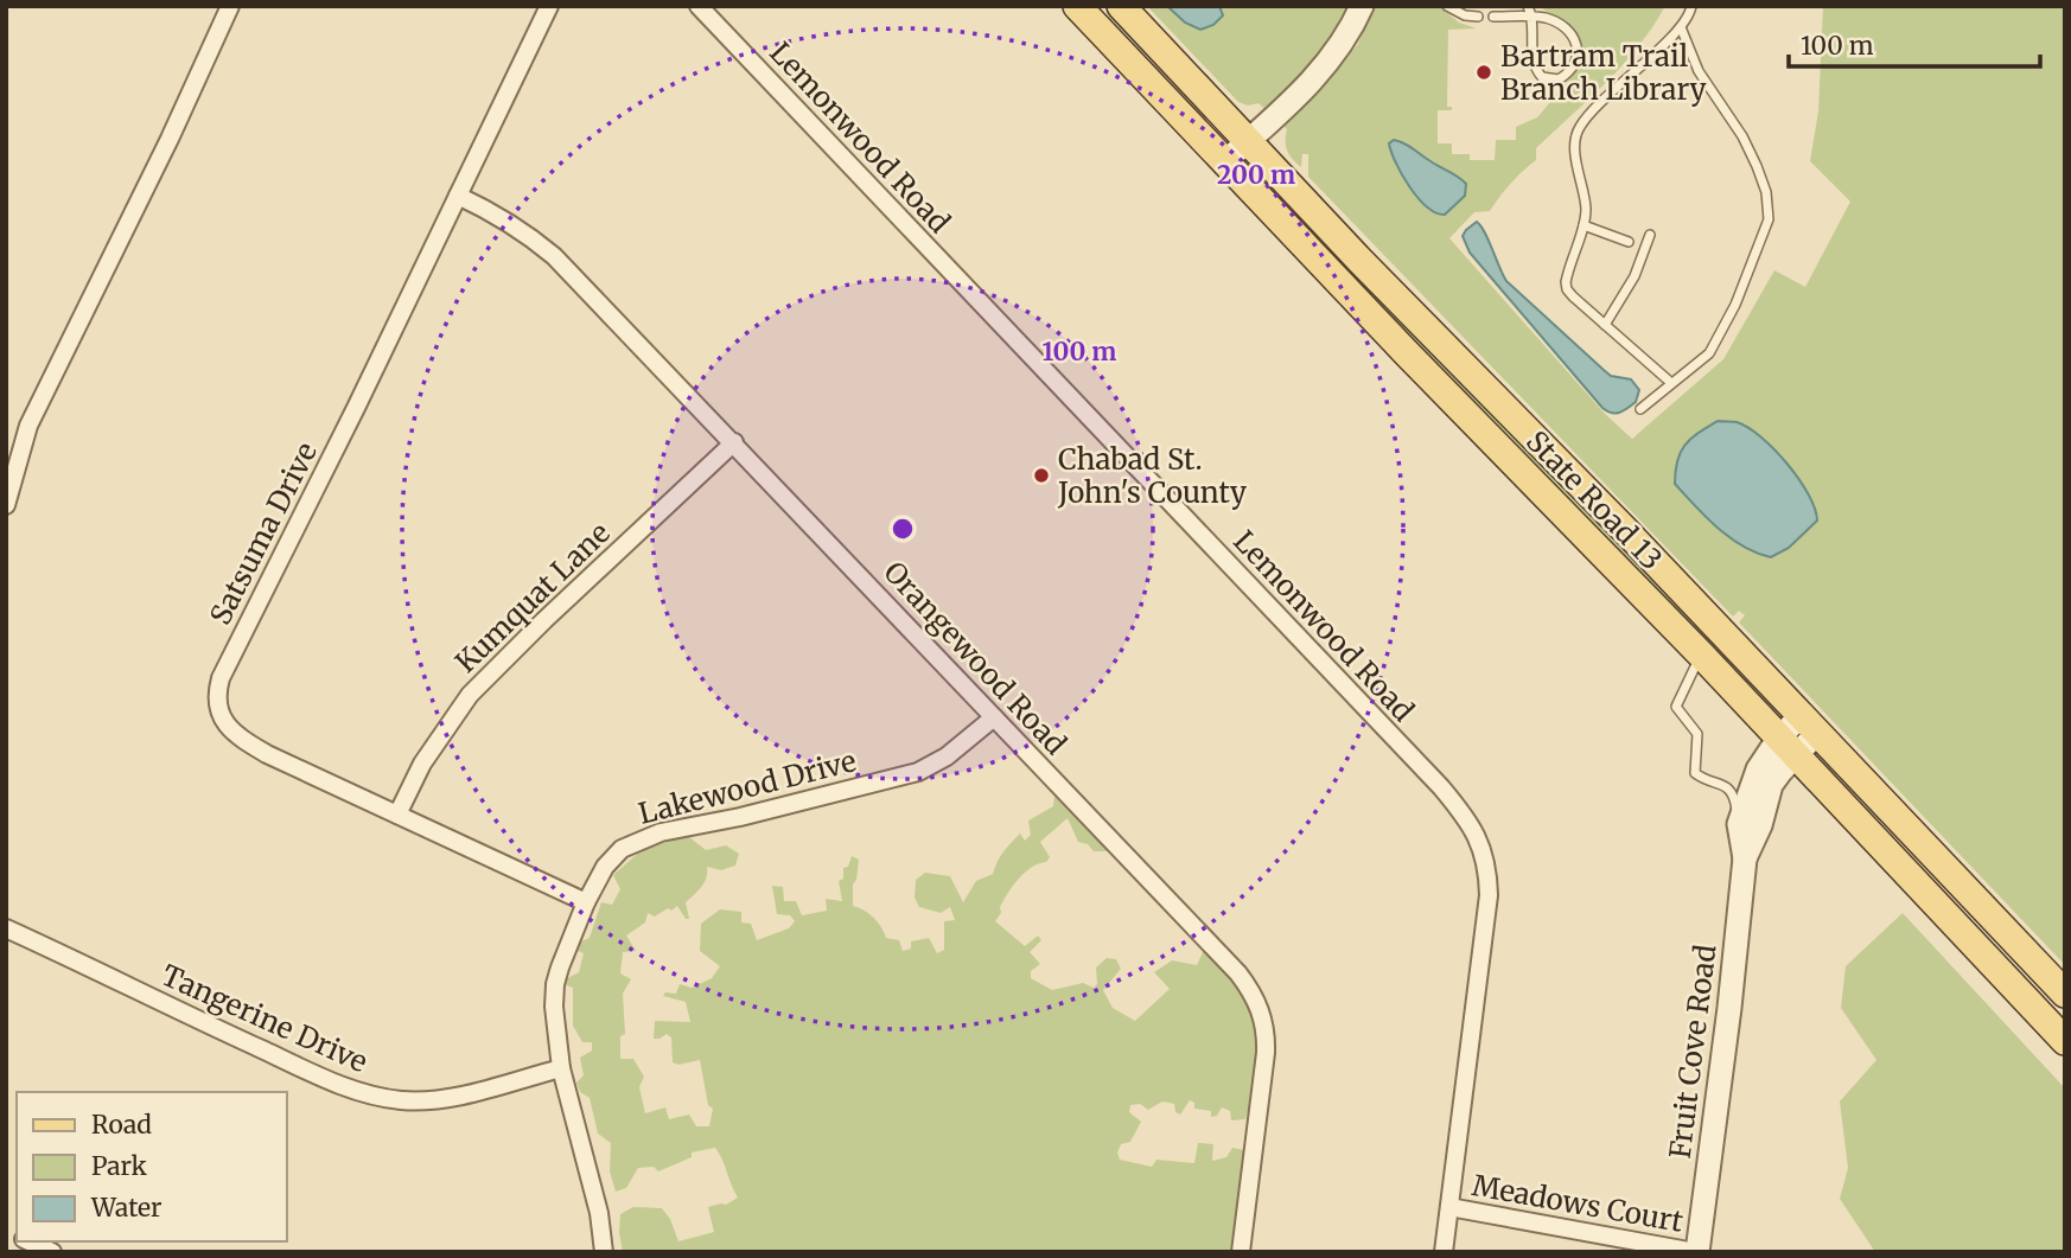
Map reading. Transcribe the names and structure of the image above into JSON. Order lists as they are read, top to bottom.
{
  "streets": {
    "main road": ["State Road 13"],
    "street": [
      "Lemonwood Road",
      "Satsuma Drive",
      "Kumquat Lane",
      "Orangewood Road",
      "Lakewood Drive",
      "Tangerine Drive",
      "Fruit Cove Road",
      "Meadows Court"
    ]
  },
  "crossings": [
    ["Lemonwood Road", "Meadows Court"],
    ["State Road 13", "Fruit Cove Road"],
    ["Satsuma Drive", "Kumquat Lane"],
    ["Satsuma Drive", "Orangewood Road"],
    ["Satsuma Drive", "Lakewood Drive"],
    ["Kumquat Lane", "Orangewood Road"],
    ["Orangewood Road", "Lakewood Drive"],
    ["Lakewood Drive", "Tangerine Drive"],
    ["Fruit Cove Road", "Meadows Court"]
  ],
  "places": ["Bartram Trail Branch Library", "Chabad St. John's County"],
  "legend": ["Road", "Park", "Water"],
  "scale_bar": "100 m",
  "rings": ["200 m", "100 m"]
}
